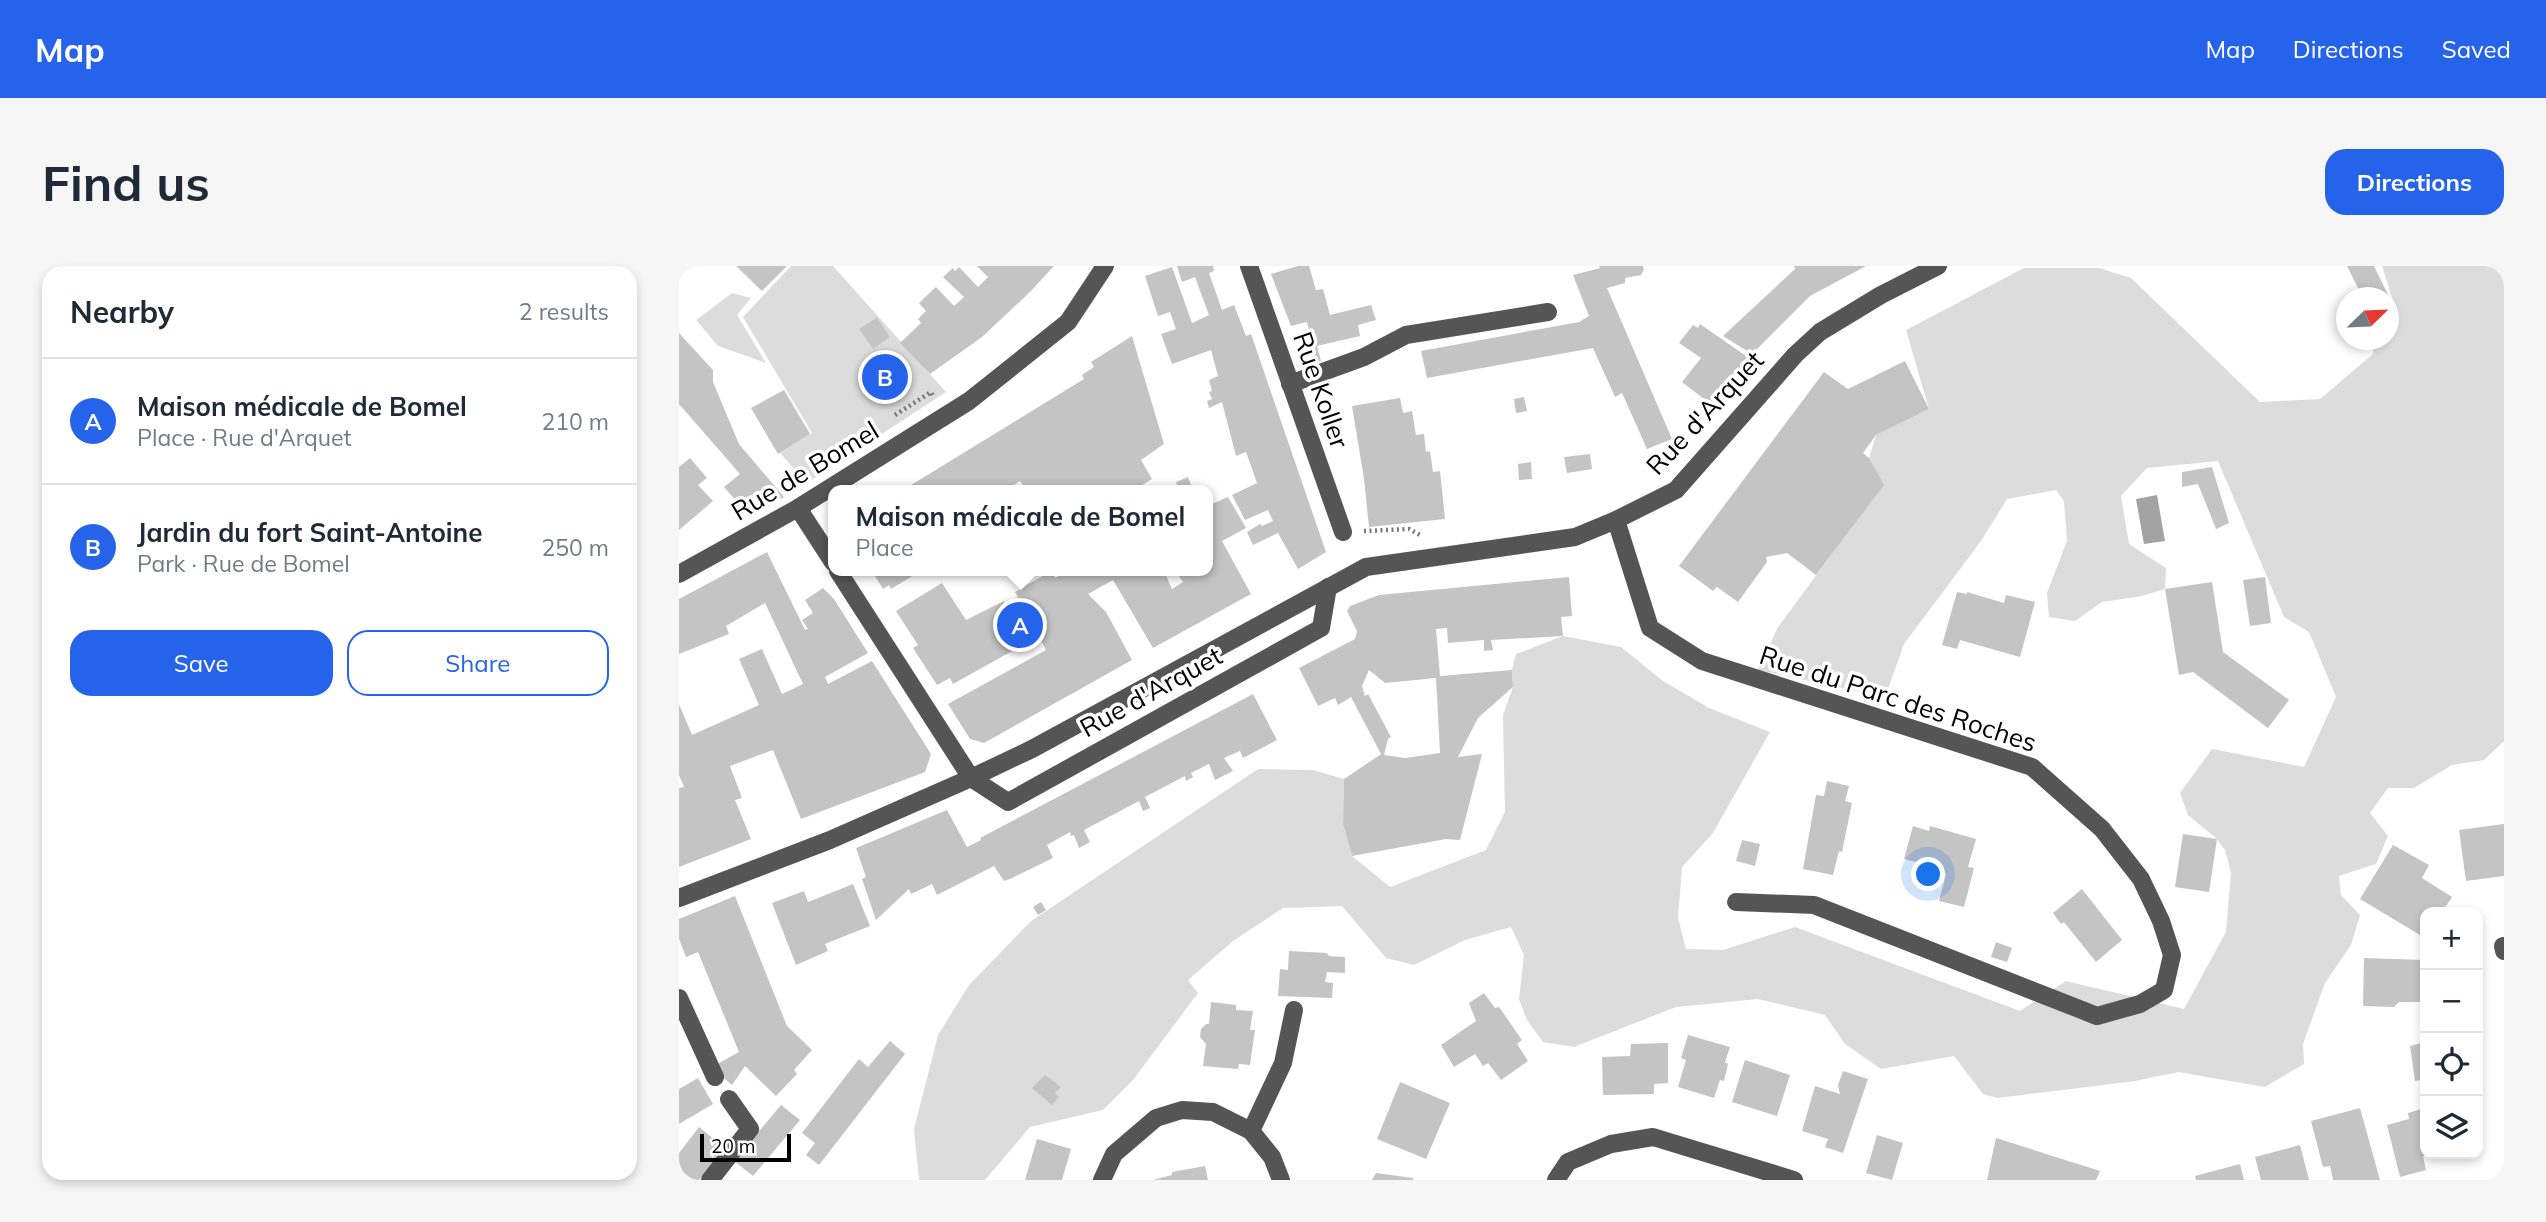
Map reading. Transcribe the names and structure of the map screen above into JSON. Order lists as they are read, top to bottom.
{
  "streets": {
    "street": [
      "Rue Koller",
      "Rue d'Arquet",
      "Rue de Bomel",
      "Rue du Parc des Roches"
    ]
  },
  "crossings": [
    ["Rue d'Arquet", "Rue du Parc des Roches"]
  ],
  "scale_bar": "20 m",
  "north": "top right",
  "page": {
    "header": "Map",
    "nav": ["Map", "Directions", "Saved"],
    "buttons": [
      "Directions",
      ["Save", "Share"]
    ],
    "title": "Find us",
    "heading": ["Nearby", "2 results"],
    "pins": ["B", "A"],
    "list": [
      {
        "mark": "A",
        "name": "Maison médicale de Bomel",
        "note": "Place · Rue d'Arquet",
        "value": "210 m"
      },
      {
        "mark": "B",
        "name": "Jardin du fort Saint-Antoine",
        "note": "Park · Rue de Bomel",
        "value": "250 m"
      }
    ],
    "popup": ["Maison médicale de Bomel", "Place"],
    "map_buttons": ["+", "−"],
    "scale": "20 m"
  }
}
